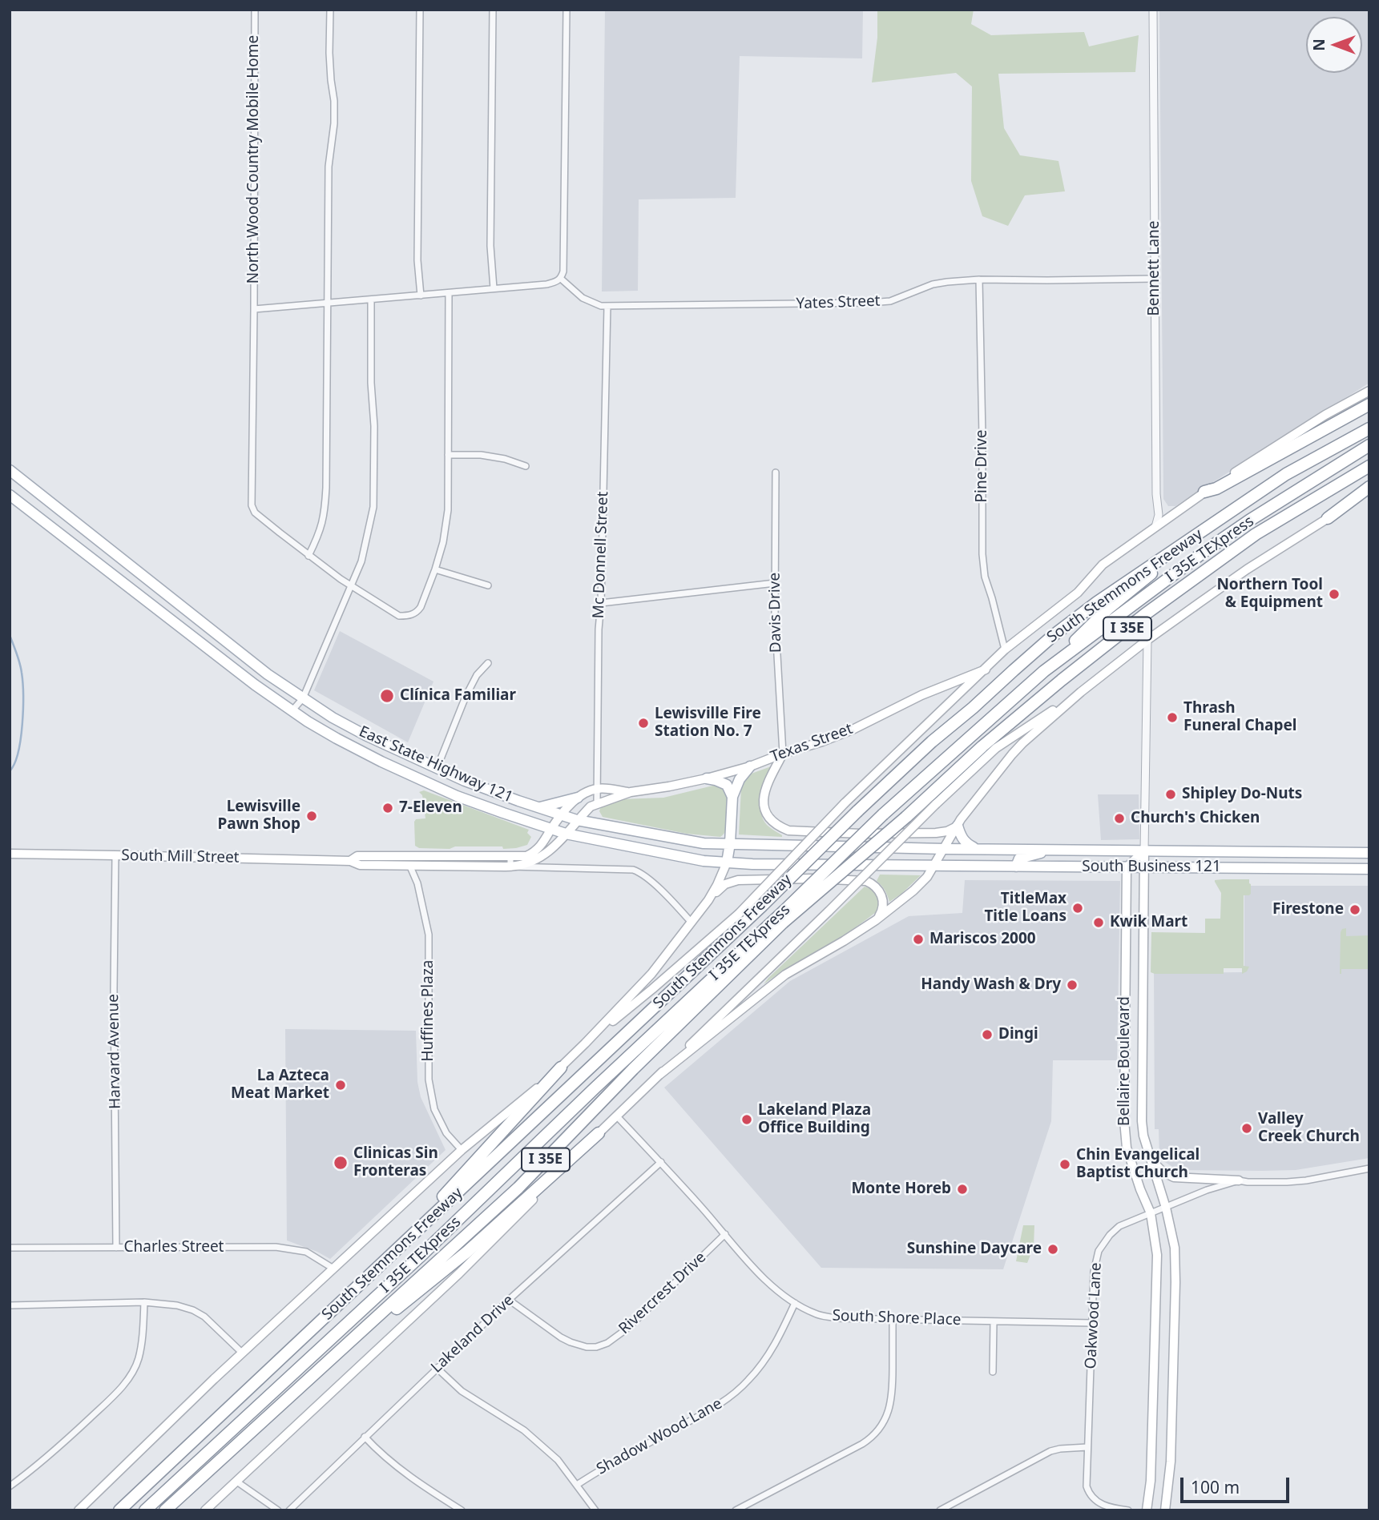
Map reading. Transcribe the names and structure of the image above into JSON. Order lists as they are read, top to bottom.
{
  "streets": {
    "highway": ["I 35E TEXpress", "South Stemmons Freeway", "I 35E"],
    "main road": [
      "Texas Street",
      "East State Highway 121",
      "South Mill Street",
      "South Business 121",
      "Bellaire Boulevard"
    ],
    "street": [
      "North Wood Country Mobile Home",
      "Bennett Lane",
      "Yates Street",
      "Pine Drive",
      "Mc Donnell Street",
      "Davis Drive",
      "Huffines Plaza",
      "Harvard Avenue",
      "Charles Street",
      "Rivercrest Drive",
      "Oakwood Lane",
      "South Shore Place",
      "Lakeland Drive",
      "Shadow Wood Lane"
    ]
  },
  "crossings": [
    ["Bennett Lane", "Yates Street"],
    ["Bennett Lane", "South Stemmons Freeway"],
    ["Yates Street", "Pine Drive"],
    ["Yates Street", "Mc Donnell Street"],
    ["Pine Drive", "South Stemmons Freeway"],
    ["I 35E TEXpress", "South Stemmons Freeway"],
    ["Mc Donnell Street", "Texas Street"],
    ["South Stemmons Freeway", "Texas Street"],
    ["South Stemmons Freeway", "East State Highway 121"],
    ["South Stemmons Freeway", "South Mill Street"],
    ["South Stemmons Freeway", "Huffines Plaza"],
    ["South Stemmons Freeway", "Charles Street"],
    ["Davis Drive", "Texas Street"],
    ["Texas Street", "East State Highway 121"],
    ["Texas Street", "South Mill Street"],
    ["East State Highway 121", "South Mill Street"],
    ["East State Highway 121", "South Business 121"],
    ["South Mill Street", "Huffines Plaza"],
    ["South Mill Street", "Harvard Avenue"],
    ["South Business 121", "Bellaire Boulevard"],
    ["Harvard Avenue", "Charles Street"],
    ["Bellaire Boulevard", "Oakwood Lane"],
    ["Rivercrest Drive", "South Shore Place"],
    ["Rivercrest Drive", "Lakeland Drive"],
    ["Oakwood Lane", "South Shore Place"],
    ["South Shore Place", "Lakeland Drive"],
    ["South Shore Place", "Shadow Wood Lane"]
  ],
  "places": [
    "Northern Tool & Equipment",
    "Clínica Familiar",
    "Thrash Funeral Chapel",
    "Lewisville Fire Station No. 7",
    "Shipley Do-Nuts",
    "7-Eleven",
    "Lewisville Pawn Shop",
    "Church's Chicken",
    "TitleMax Title Loans",
    "Firestone",
    "Kwik Mart",
    "Mariscos 2000",
    "Handy Wash & Dry",
    "Dingi",
    "La Azteca Meat Market",
    "Lakeland Plaza Office Building",
    "Valley Creek Church",
    "Clinicas Sin Fronteras",
    "Chin Evangelical Baptist Church",
    "Monte Horeb",
    "Sunshine Daycare"
  ],
  "scale_bar": "100 m",
  "north": "left"
}
